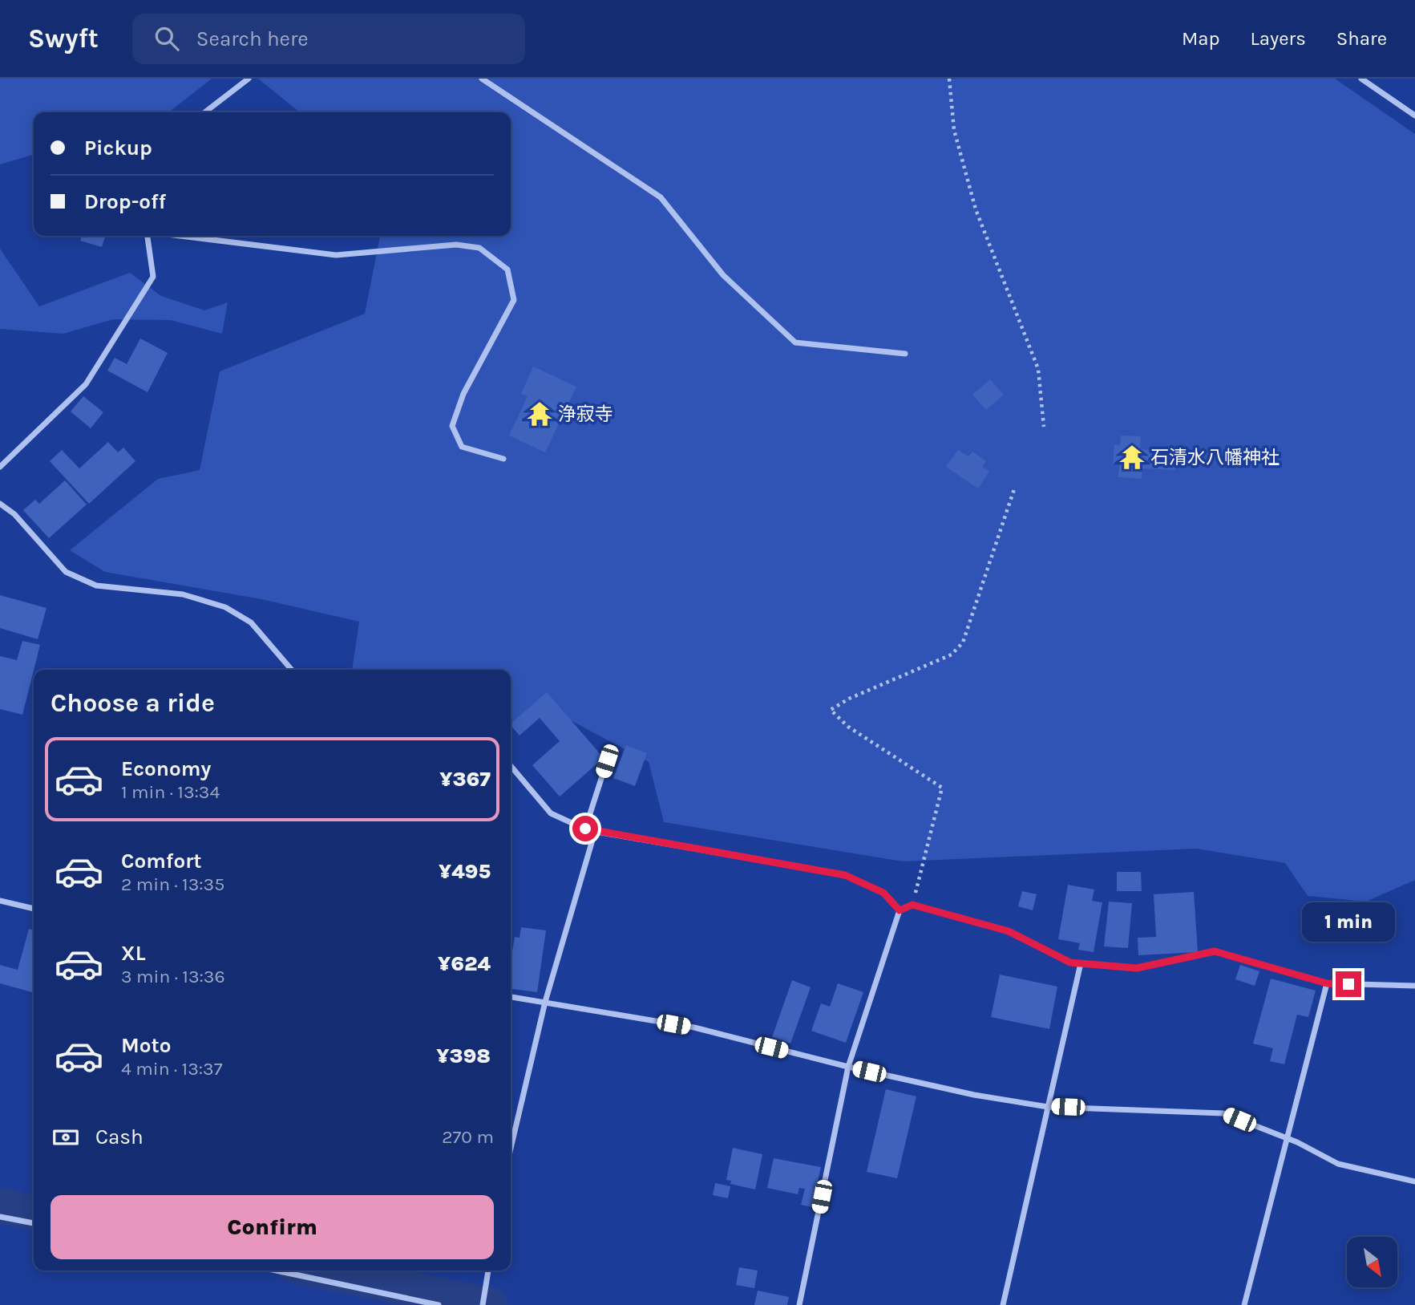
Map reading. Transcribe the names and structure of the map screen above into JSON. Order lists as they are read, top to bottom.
{
  "places": {
    "temple": ["浄寂寺", "石清水八幡神社"]
  },
  "north": "bottom right",
  "page": {
    "header": "Swyft",
    "search": "Search here",
    "nav": ["Map", "Layers", "Share"],
    "banner": ["Pickup", "Drop-off"],
    "heading": "Choose a ride",
    "list": [
      {
        "name": "Economy",
        "note": "1 min · 13:34",
        "value": "¥367"
      },
      {
        "name": "Comfort",
        "note": "2 min · 13:35",
        "value": "¥495"
      },
      {
        "name": "XL",
        "note": "3 min · 13:36",
        "value": "¥624"
      },
      {
        "name": "Moto",
        "note": "4 min · 13:37",
        "value": "¥398"
      }
    ],
    "bubble": "1 min",
    "pay": ["Cash", "270 m"],
    "buttons": "Confirm"
  }
}
